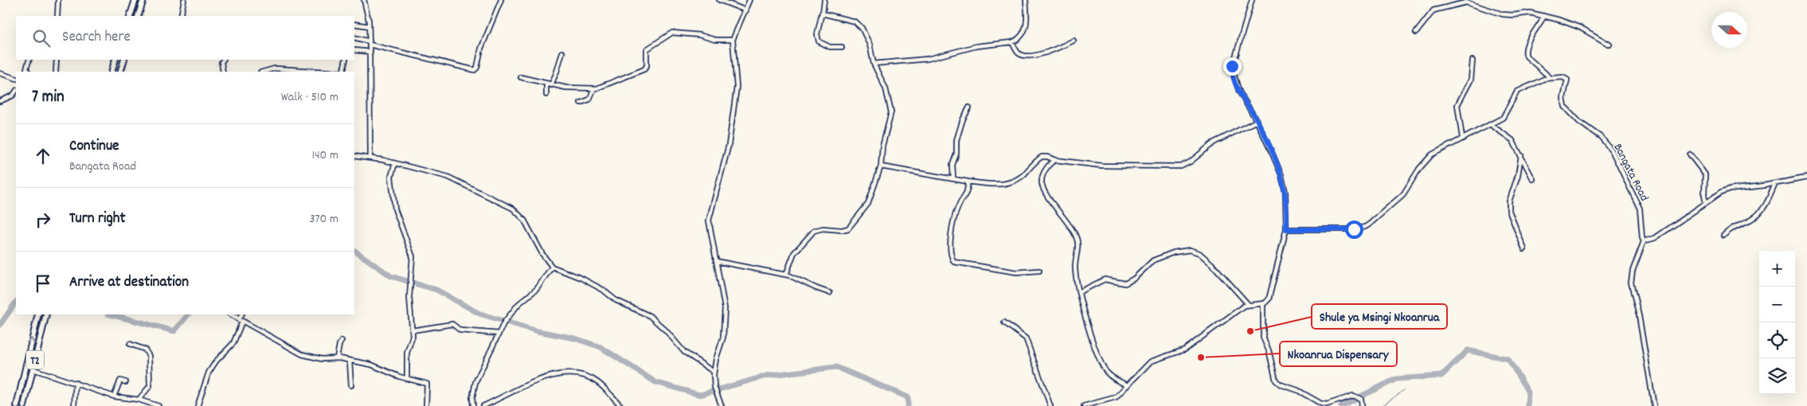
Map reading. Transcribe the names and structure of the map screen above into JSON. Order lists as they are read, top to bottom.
{
  "streets": {
    "highway": ["T2"],
    "street": ["Bangata Road"]
  },
  "places": ["Shule ya Msingi Nkoanrua", "Nkoanrua Dispensary"],
  "north": "right",
  "page": {
    "search": "Search here",
    "heading": ["7 min", "Walk · 510 m"],
    "list": [
      ["Continue", "Bangata Road", "140 m"],
      ["Turn right", "370 m"],
      "Arrive at destination"
    ],
    "map_buttons": ["+", "−"]
  }
}
